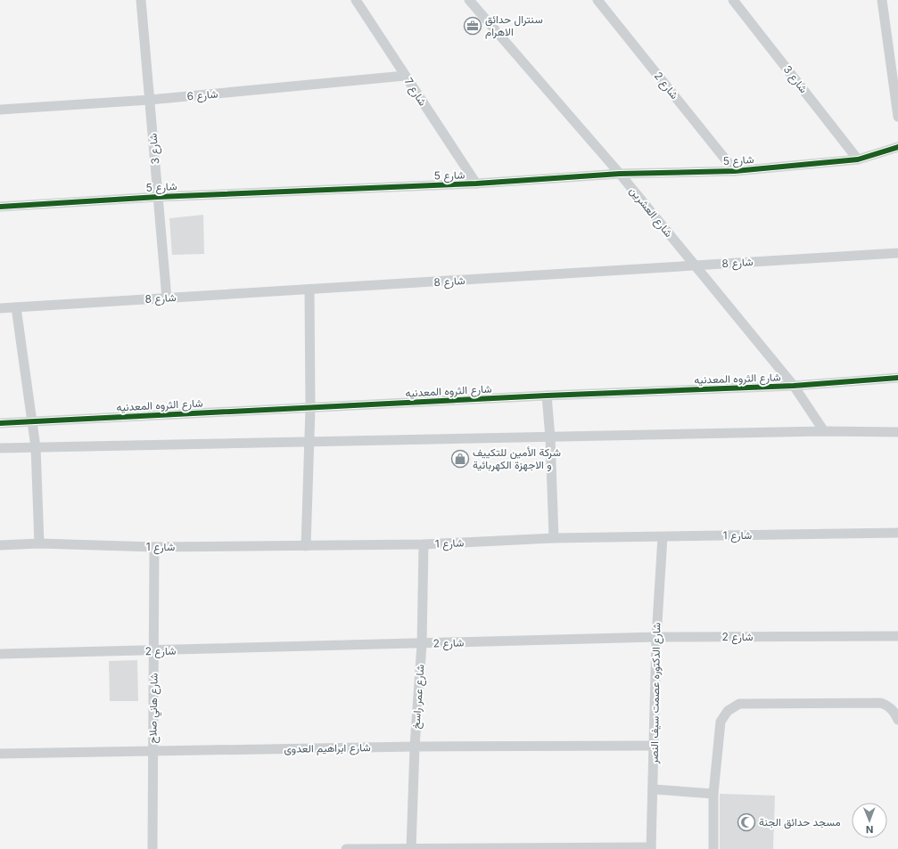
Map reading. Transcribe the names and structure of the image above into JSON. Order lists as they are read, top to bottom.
{
  "streets": {
    "street": [
      "شارع 3",
      "شارع 2",
      "شارع 7",
      "شارع 6",
      "شارع 5",
      "شارع العشرين",
      "شارع 8",
      "شارع الثروه المعدنيه",
      "شارع 1",
      "شارع الدكتوره عصمت سيف النصر",
      "شارع عمر راسخ",
      "شارع هاني صلاح",
      "شارع ابراهيم العدوى"
    ]
  },
  "crossings": [
    ["شارع 3", "شارع 6"],
    ["شارع 3", "شارع 5"],
    ["شارع 3", "شارع 8"],
    ["شارع 2", "شارع 5"],
    ["شارع 2", "شارع الدكتوره عصمت سيف النصر"],
    ["شارع 2", "شارع عمر راسخ"],
    ["شارع 2", "شارع هاني صلاح"],
    ["شارع 7", "شارع 6"],
    ["شارع 7", "شارع 5"],
    ["شارع 5", "شارع العشرين"],
    ["شارع العشرين", "شارع 8"],
    ["شارع العشرين", "شارع الثروه المعدنيه"],
    ["شارع 1", "شارع الدكتوره عصمت سيف النصر"],
    ["شارع 1", "شارع عمر راسخ"],
    ["شارع 1", "شارع هاني صلاح"],
    ["شارع الدكتوره عصمت سيف النصر", "شارع ابراهيم العدوى"],
    ["شارع عمر راسخ", "شارع ابراهيم العدوى"],
    ["شارع هاني صلاح", "شارع ابراهيم العدوى"]
  ],
  "places": {
    "office": ["سنترال حدائق الاهرام"],
    "shop": ["شركة الأمين للتكييف و الاجهزة الكهربائية"],
    "mosque": ["مسجد حدائق الجنة"]
  },
  "north": "bottom"
}
